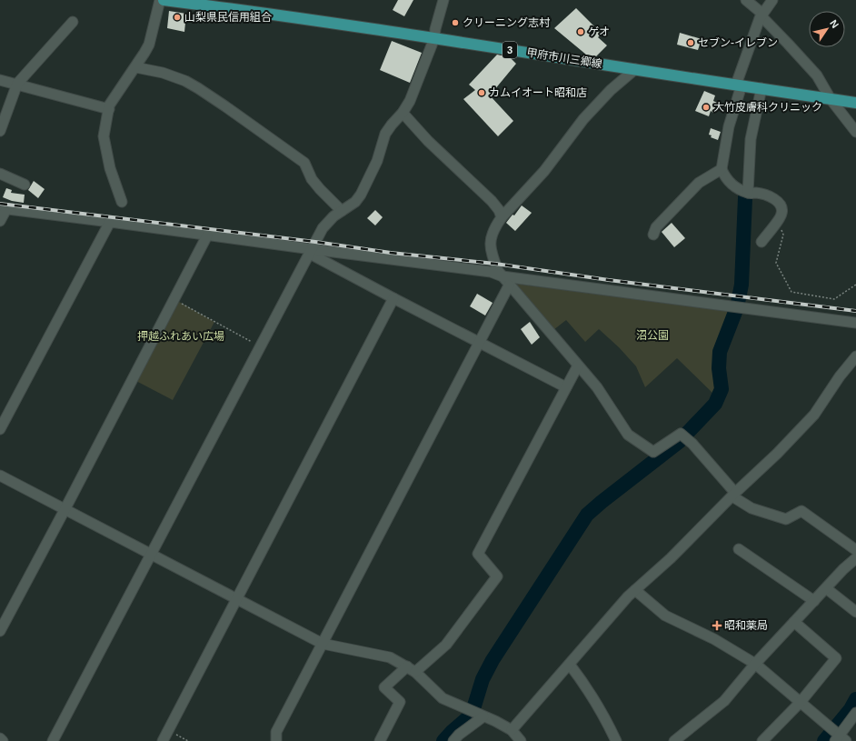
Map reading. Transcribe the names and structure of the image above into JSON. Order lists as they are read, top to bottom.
{
  "streets": {
    "main road": ["3", "甲府市川三郷線"]
  },
  "parks": ["沼公園", "押越ふれあい広場"],
  "places": {
    "other": [
      "山梨県民信用組合",
      "クリーニング志村",
      "ゲオ",
      "セブン-イレブン",
      "カムイオート昭和店",
      "大竹皮膚科クリニック"
    ],
    "health": ["昭和薬局"]
  },
  "north": "top right"
}
